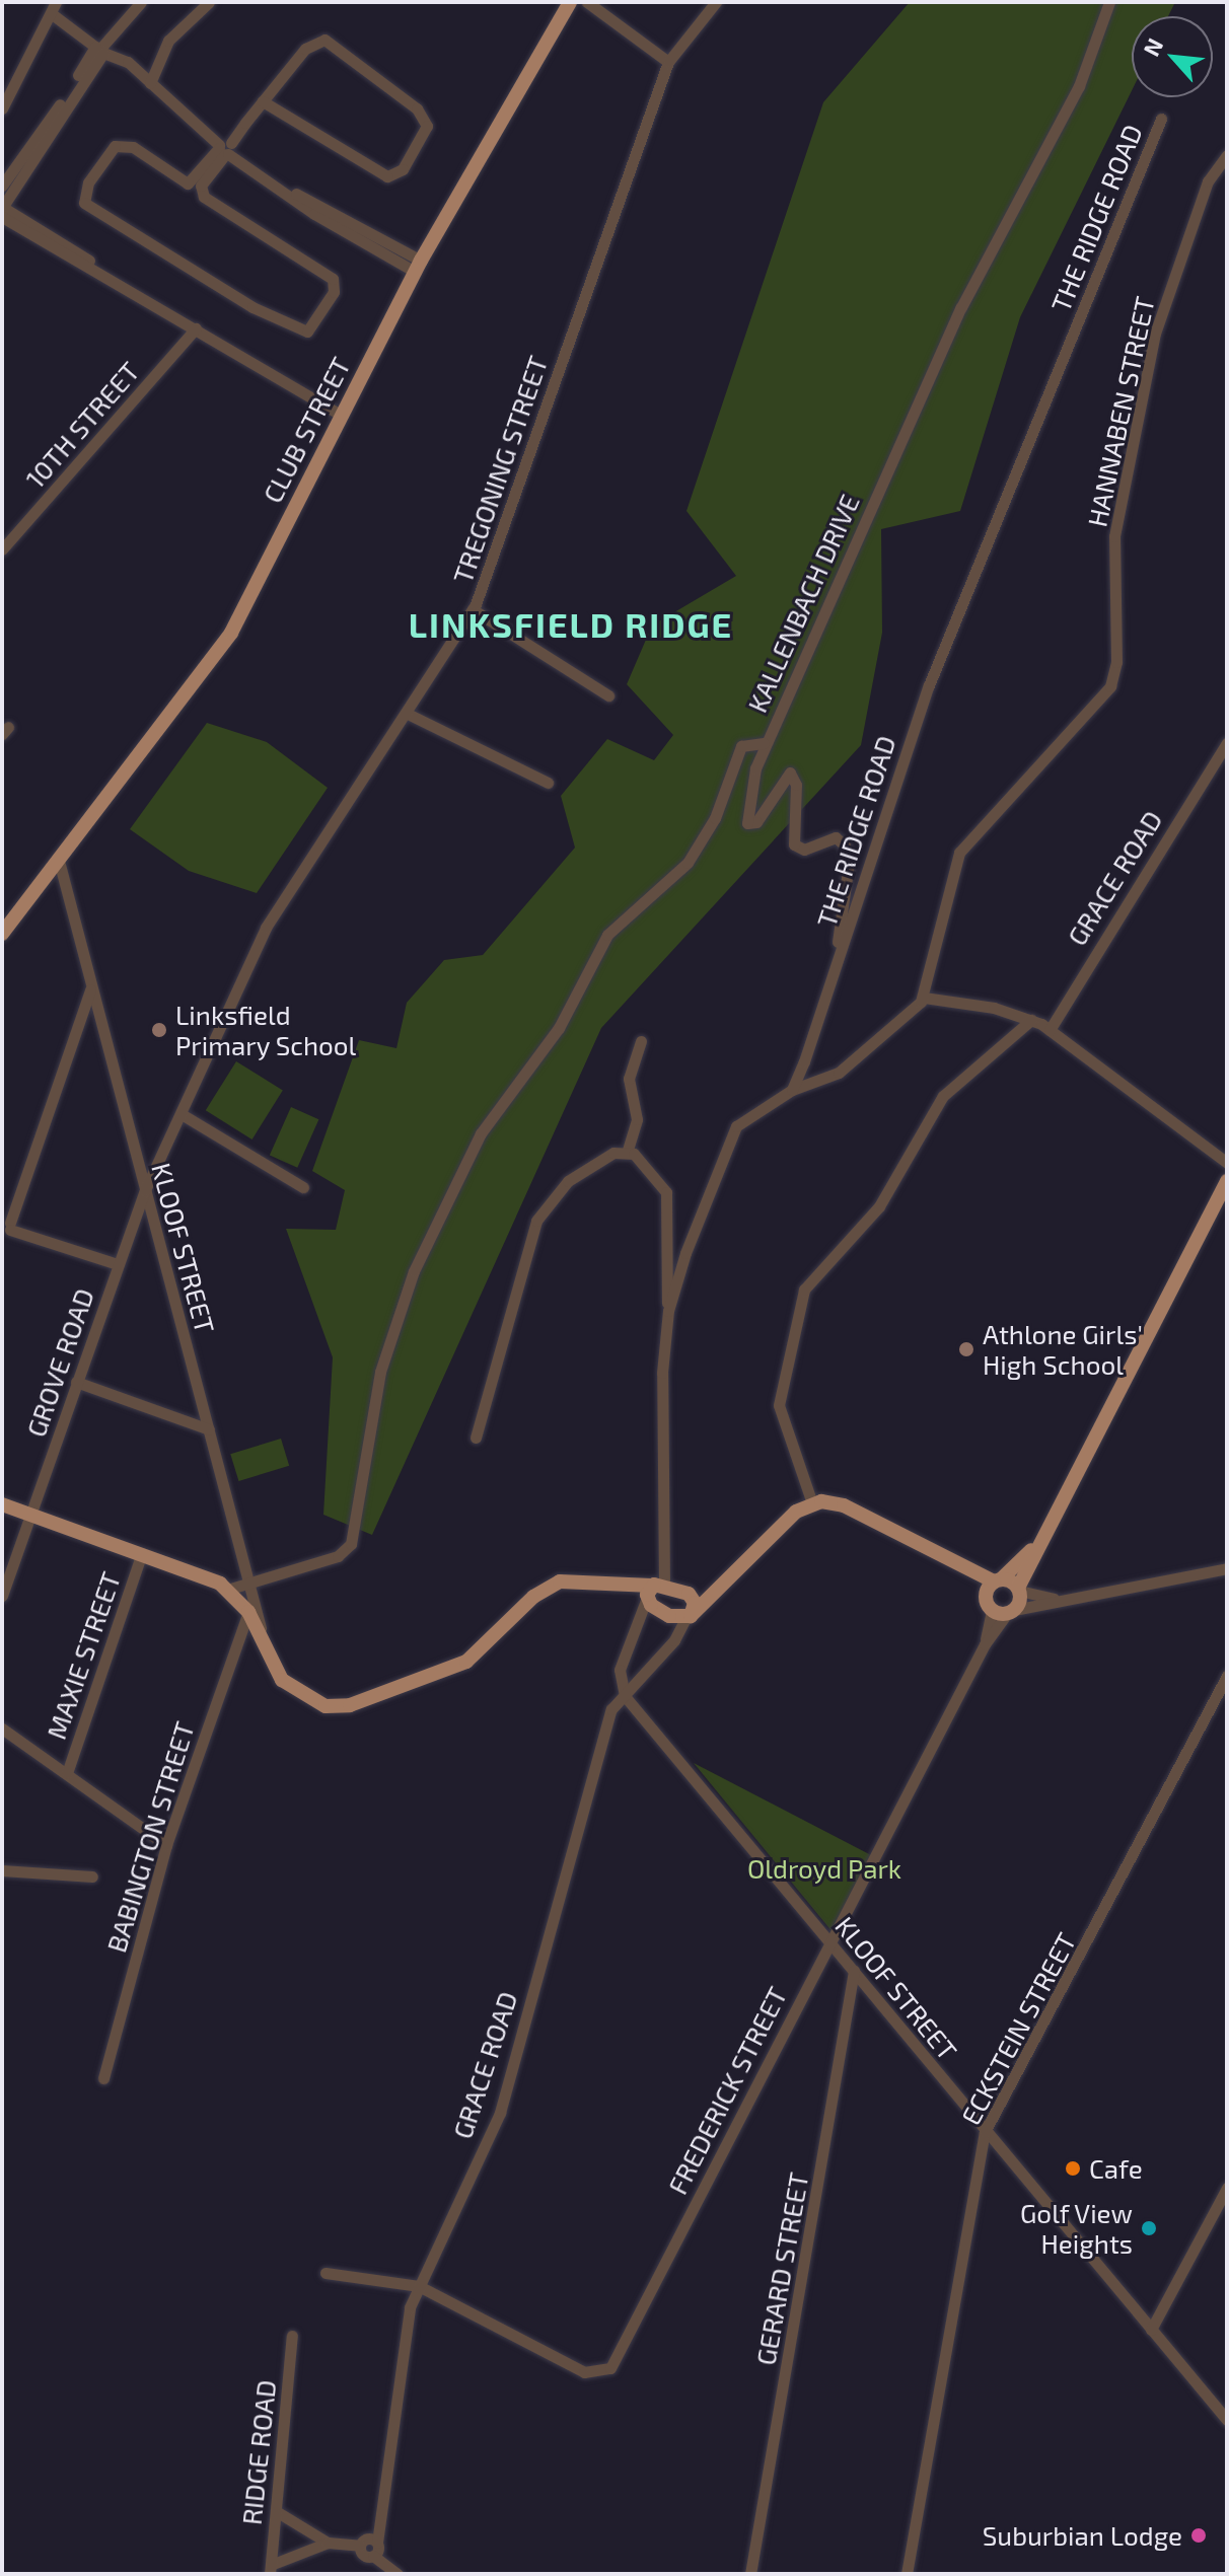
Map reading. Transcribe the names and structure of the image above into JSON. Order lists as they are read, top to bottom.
{
  "streets": {
    "main road": ["CLUB STREET", "GRACE ROAD"],
    "street": [
      "THE RIDGE ROAD",
      "HANNABEN STREET",
      "10TH STREET",
      "TREGONING STREET",
      "KALLENBACH DRIVE",
      "KLOOF STREET",
      "GROVE ROAD",
      "MAXIE STREET",
      "BABINGTON STREET",
      "ECKSTEIN STREET",
      "FREDERICK STREET",
      "GERARD STREET",
      "RIDGE ROAD"
    ]
  },
  "crossings": [
    ["CLUB STREET", "KLOOF STREET"],
    ["TREGONING STREET", "KLOOF STREET"],
    ["TREGONING STREET", "GROVE ROAD"],
    ["KALLENBACH DRIVE", "KLOOF STREET"],
    ["GRACE ROAD", "KLOOF STREET"],
    ["GRACE ROAD", "FREDERICK STREET"],
    ["KLOOF STREET", "GROVE ROAD"],
    ["KLOOF STREET", "ECKSTEIN STREET"],
    ["KLOOF STREET", "FREDERICK STREET"],
    ["KLOOF STREET", "GERARD STREET"]
  ],
  "districts": ["LINKSFIELD RIDGE"],
  "parks": ["Oldroyd Park"],
  "places": [
    "Linksfield Primary School",
    "Athlone Girls' High School",
    "Cafe",
    "Golf View Heights",
    "Suburbian Lodge"
  ],
  "north": "top left"
}
